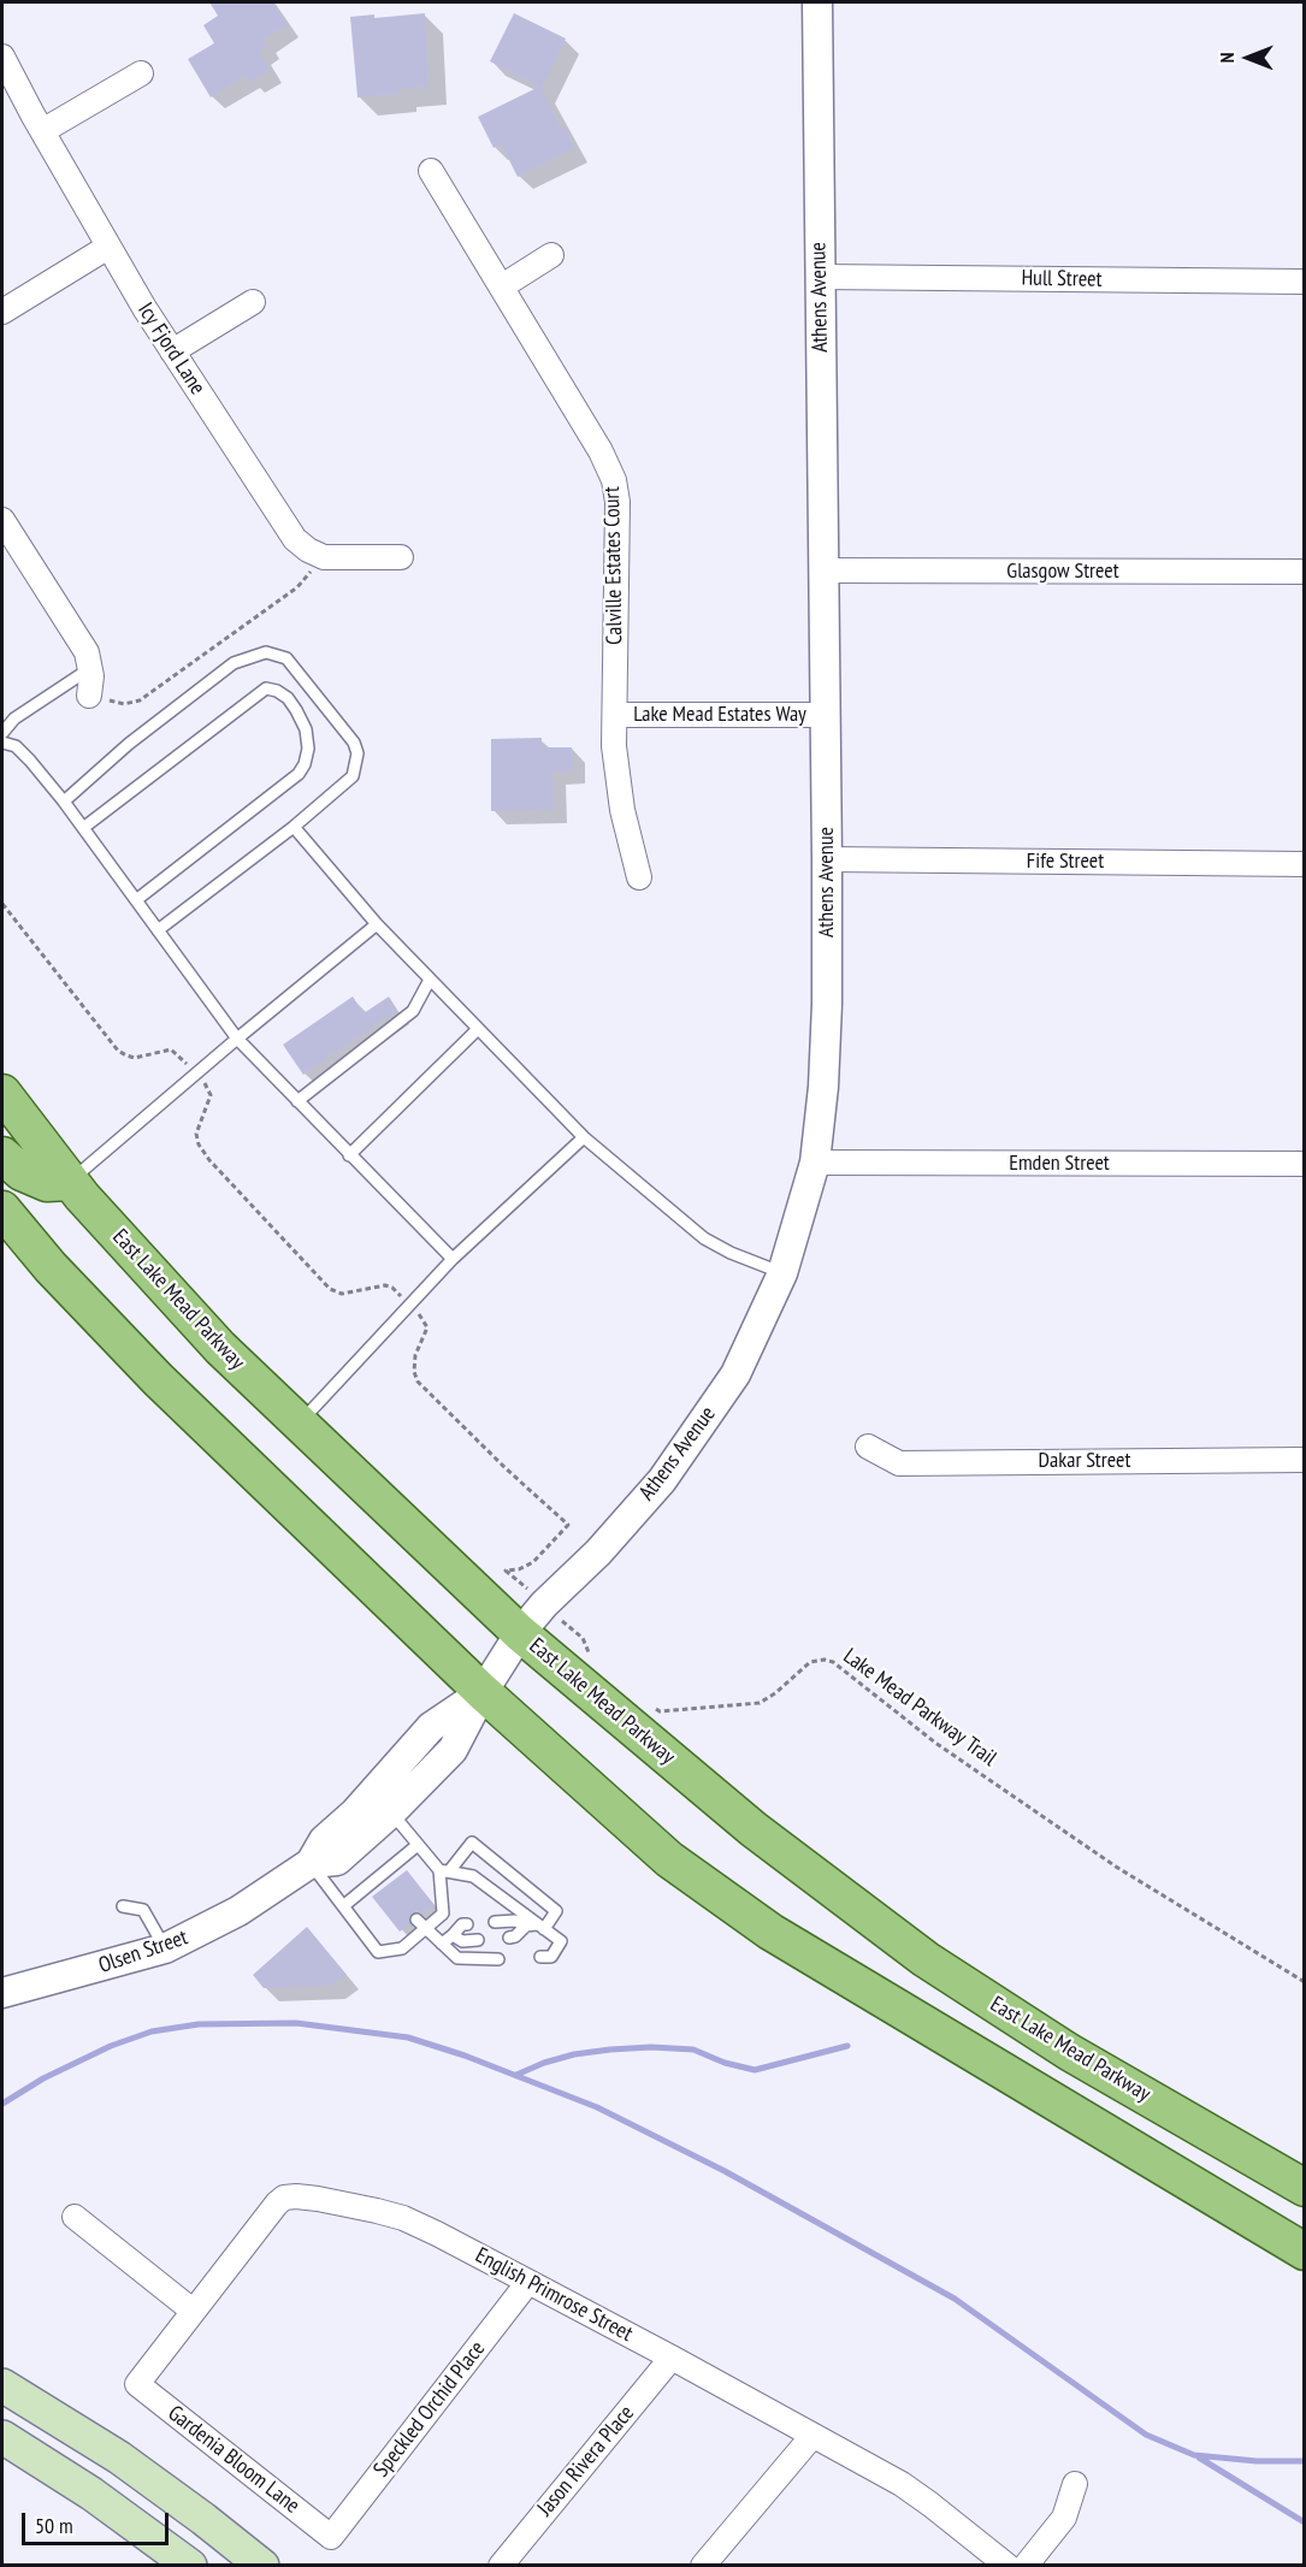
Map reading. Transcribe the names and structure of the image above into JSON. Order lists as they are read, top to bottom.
{
  "streets": {
    "main road": ["East Lake Mead Parkway"],
    "street": [
      "Hull Street",
      "Athens Avenue",
      "Icy Fjord Lane",
      "Calville Estates Court",
      "Glasgow Street",
      "Lake Mead Estates Way",
      "Fife Street",
      "Emden Street",
      "Dakar Street",
      "Olsen Street",
      "English Primrose Street",
      "Speckled Orchid Place",
      "Gardenia Bloom Lane",
      "Jason Rivera Place"
    ],
    "path": ["Lake Mead Parkway Trail"]
  },
  "crossings": [
    ["Hull Street", "Athens Avenue"],
    ["Athens Avenue", "Glasgow Street"],
    ["Athens Avenue", "Lake Mead Estates Way"],
    ["Athens Avenue", "Fife Street"],
    ["Athens Avenue", "Emden Street"],
    ["Athens Avenue", "East Lake Mead Parkway"],
    ["Athens Avenue", "Olsen Street"],
    ["Calville Estates Court", "Lake Mead Estates Way"],
    ["East Lake Mead Parkway", "Olsen Street"],
    ["English Primrose Street", "Speckled Orchid Place"],
    ["English Primrose Street", "Gardenia Bloom Lane"],
    ["English Primrose Street", "Jason Rivera Place"],
    ["Speckled Orchid Place", "Gardenia Bloom Lane"]
  ],
  "scale_bar": "50 m",
  "north": "left"
}
